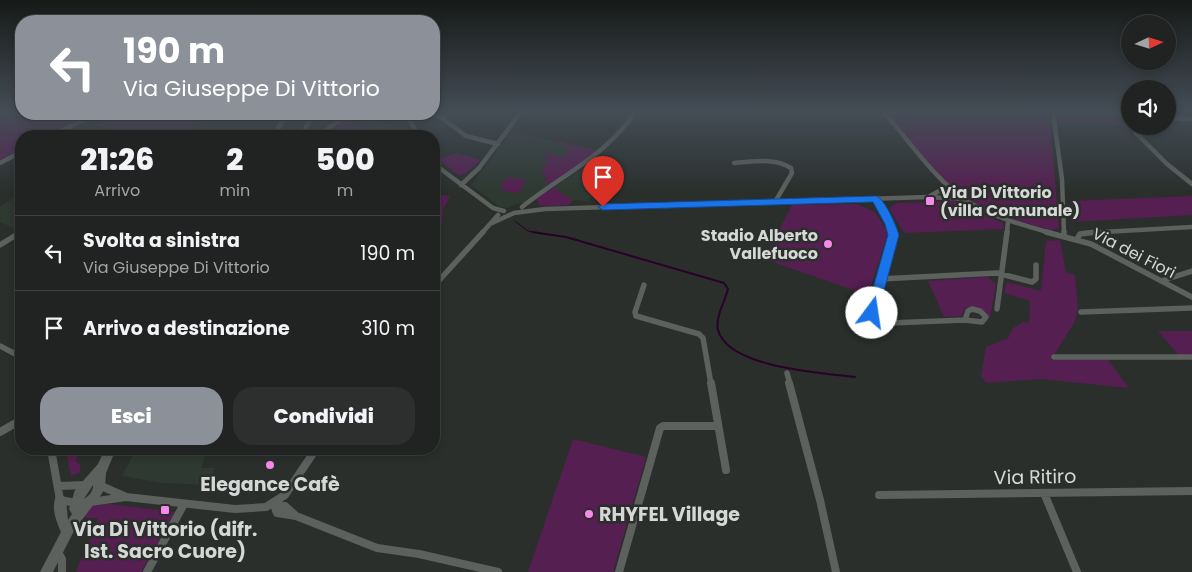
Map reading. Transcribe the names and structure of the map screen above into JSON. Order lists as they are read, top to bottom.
{
  "streets": {
    "street": ["Via dei Fiori", "Via Ritiro"]
  },
  "places": {
    "transit": ["Via Di Vittorio (villa Comunale)", "Via Di Vittorio (difr. Ist. Sacro Cuore)"],
    "other": ["Stadio Alberto Vallefuoco", "Elegance Cafè", "RHYFEL Village"]
  },
  "north": "right",
  "page": {
    "turn": ["190 m", "Via Giuseppe Di Vittorio"],
    "eta": [
      "21:26",
      "Arrivo",
      "2",
      "min",
      "500",
      "m"
    ],
    "list": [
      {
        "name": "Svolta a sinistra",
        "note": "Via Giuseppe Di Vittorio",
        "value": "190 m"
      },
      {
        "name": "Arrivo a destinazione",
        "value": "310 m"
      }
    ],
    "buttons": ["Esci", "Condividi"]
  }
}
